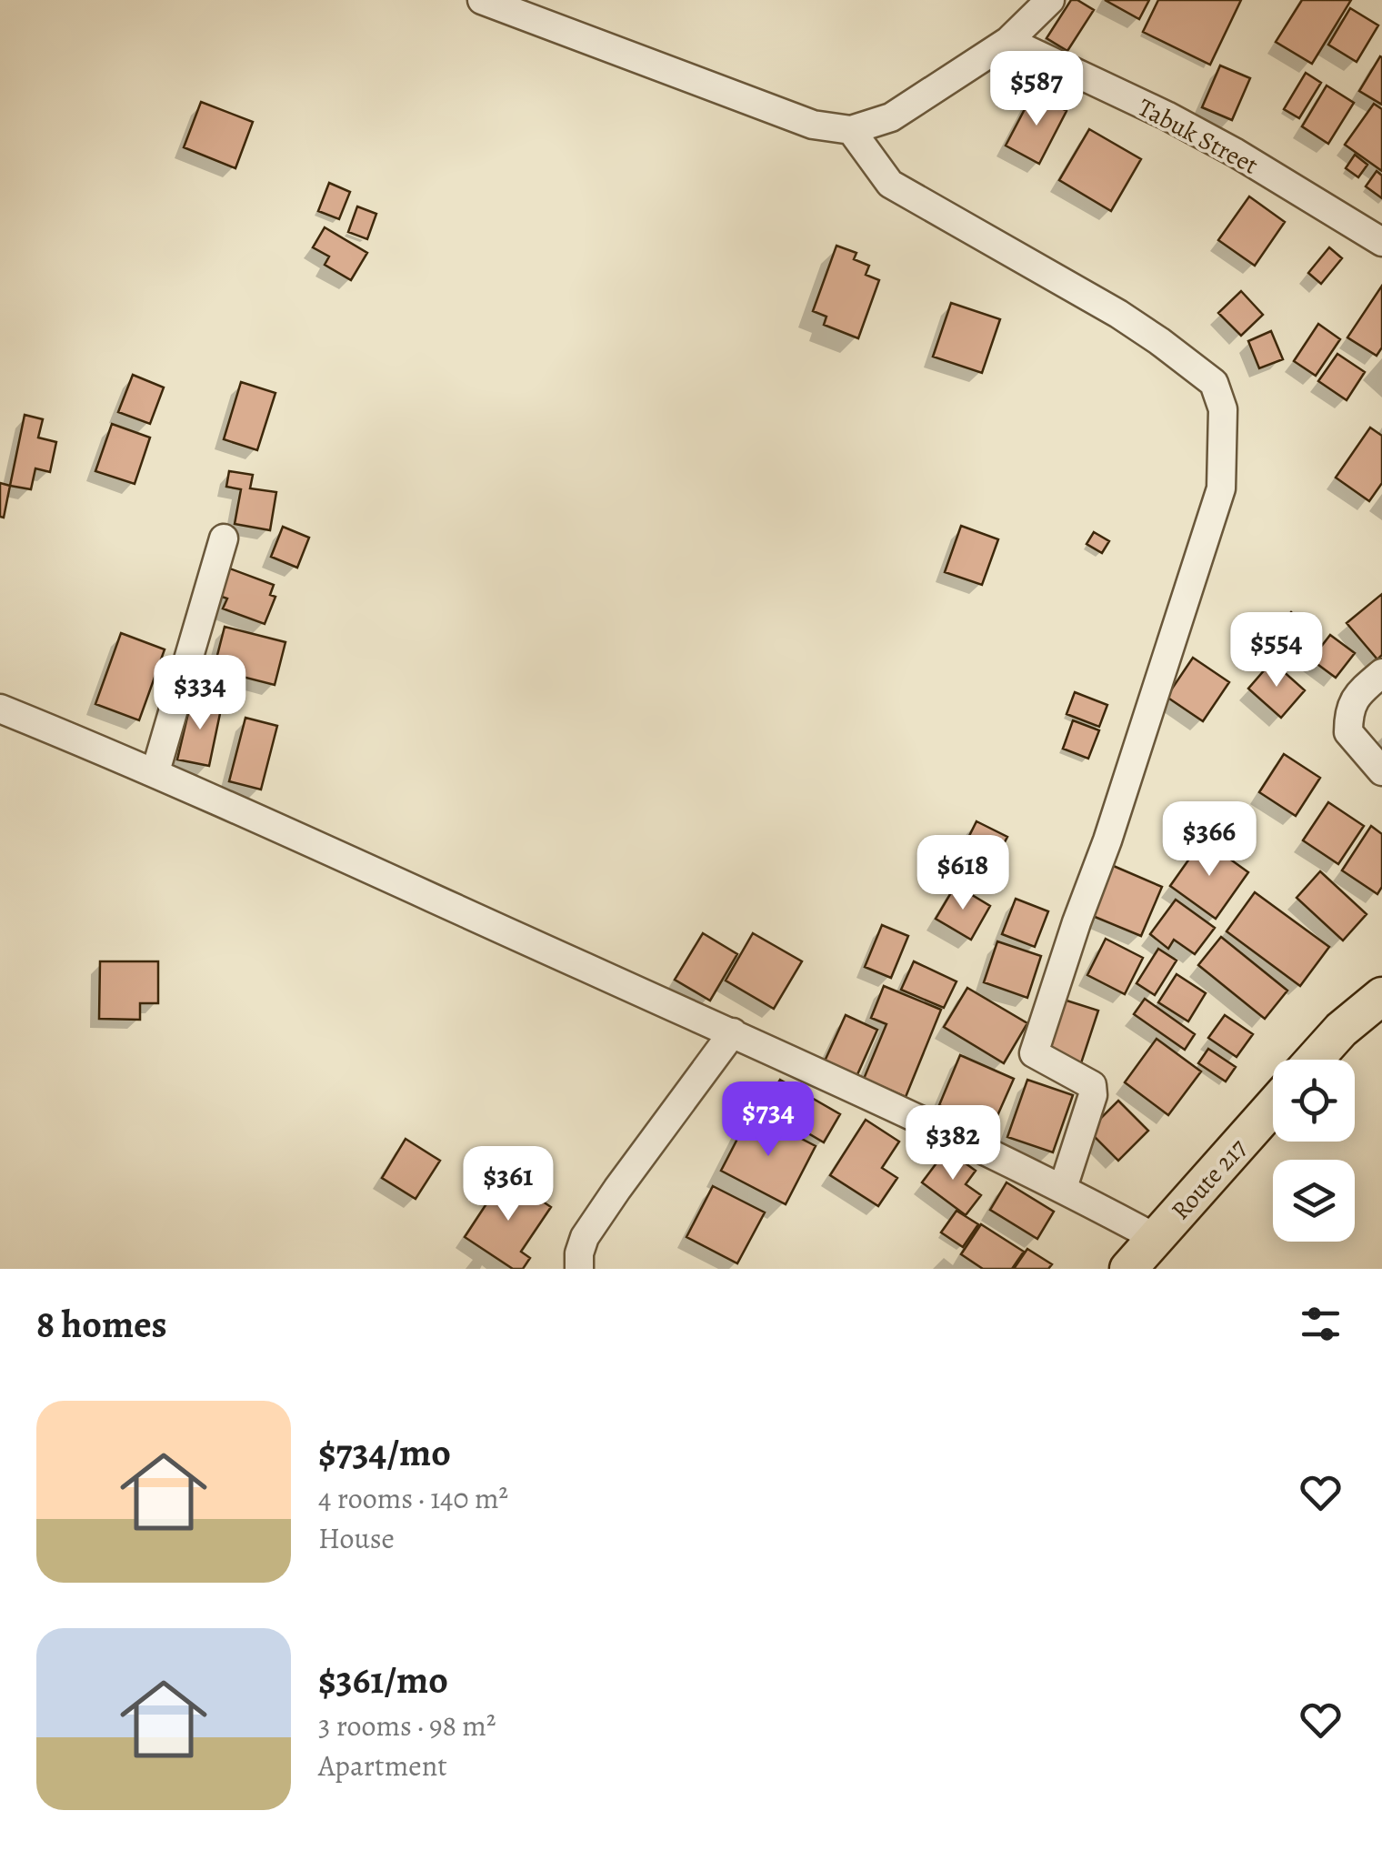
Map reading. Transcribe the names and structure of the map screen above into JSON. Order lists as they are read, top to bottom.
{
  "streets": {
    "main road": ["Route 217"],
    "street": ["Tabuk Street"]
  },
  "page": {
    "price": [
      "$587",
      "$554",
      "$334",
      "$366",
      "$618",
      "$734",
      "$382",
      "$361"
    ],
    "heading": "8 homes",
    "list": [
      {
        "name": "$734/mo",
        "note": "4 rooms · 140 m² · House"
      },
      {
        "name": "$361/mo",
        "note": "3 rooms · 98 m² · Apartment"
      }
    ]
  }
}
